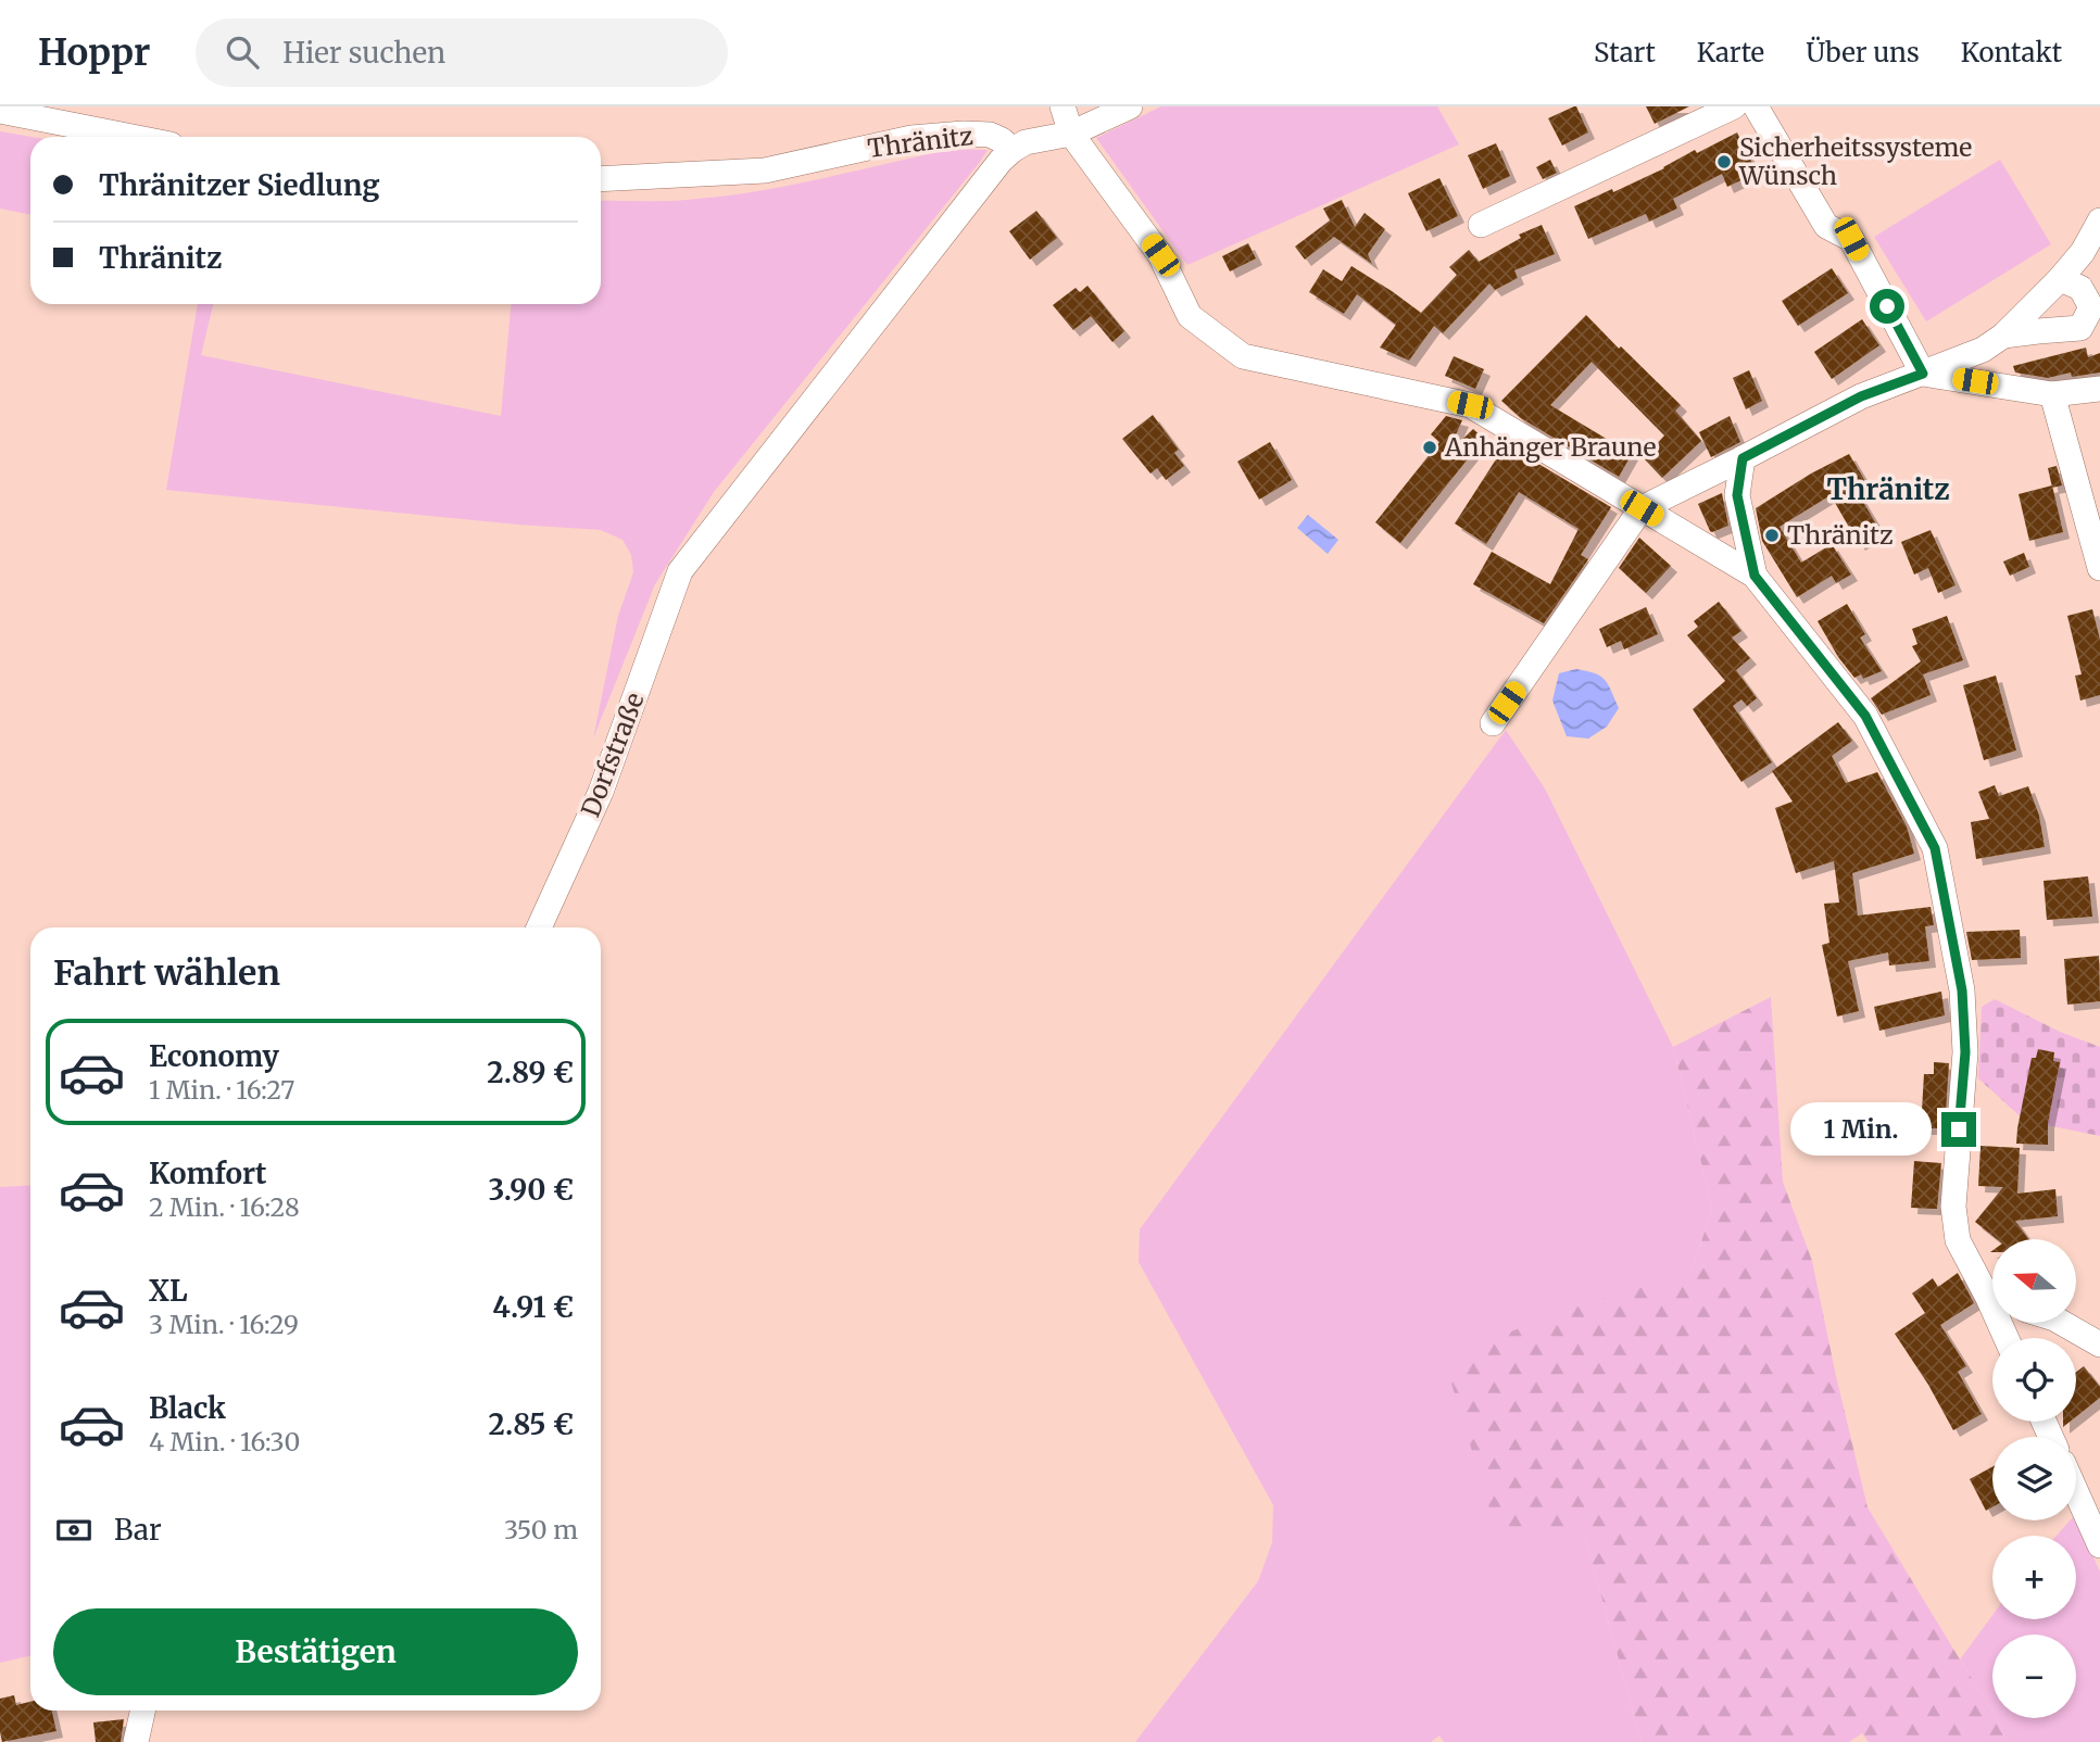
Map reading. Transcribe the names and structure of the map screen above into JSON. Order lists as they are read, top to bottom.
{
  "streets": {
    "street": ["Thränitz", "Dorfstraße"]
  },
  "crossings": [
    ["Thränitz", "Dorfstraße"]
  ],
  "districts": ["Thränitz"],
  "places": ["Sicherheitssysteme Wünsch", "Anhänger Braune", "Thränitz"],
  "north": "left",
  "page": {
    "header": "Hoppr",
    "search": "Hier suchen",
    "nav": [
      "Start",
      "Karte",
      "Über uns",
      "Kontakt"
    ],
    "banner": ["Thränitzer Siedlung", "Thränitz"],
    "heading": "Fahrt wählen",
    "list": [
      {
        "name": "Economy",
        "note": "1 Min. · 16:27",
        "value": "2.89 €"
      },
      {
        "name": "Komfort",
        "note": "2 Min. · 16:28",
        "value": "3.90 €"
      },
      {
        "name": "XL",
        "note": "3 Min. · 16:29",
        "value": "4.91 €"
      },
      {
        "name": "Black",
        "note": "4 Min. · 16:30",
        "value": "2.85 €"
      }
    ],
    "bubble": "1 Min.",
    "map_buttons": ["+", "−"],
    "pay": ["Bar", "350 m"],
    "buttons": "Bestätigen"
  }
}
